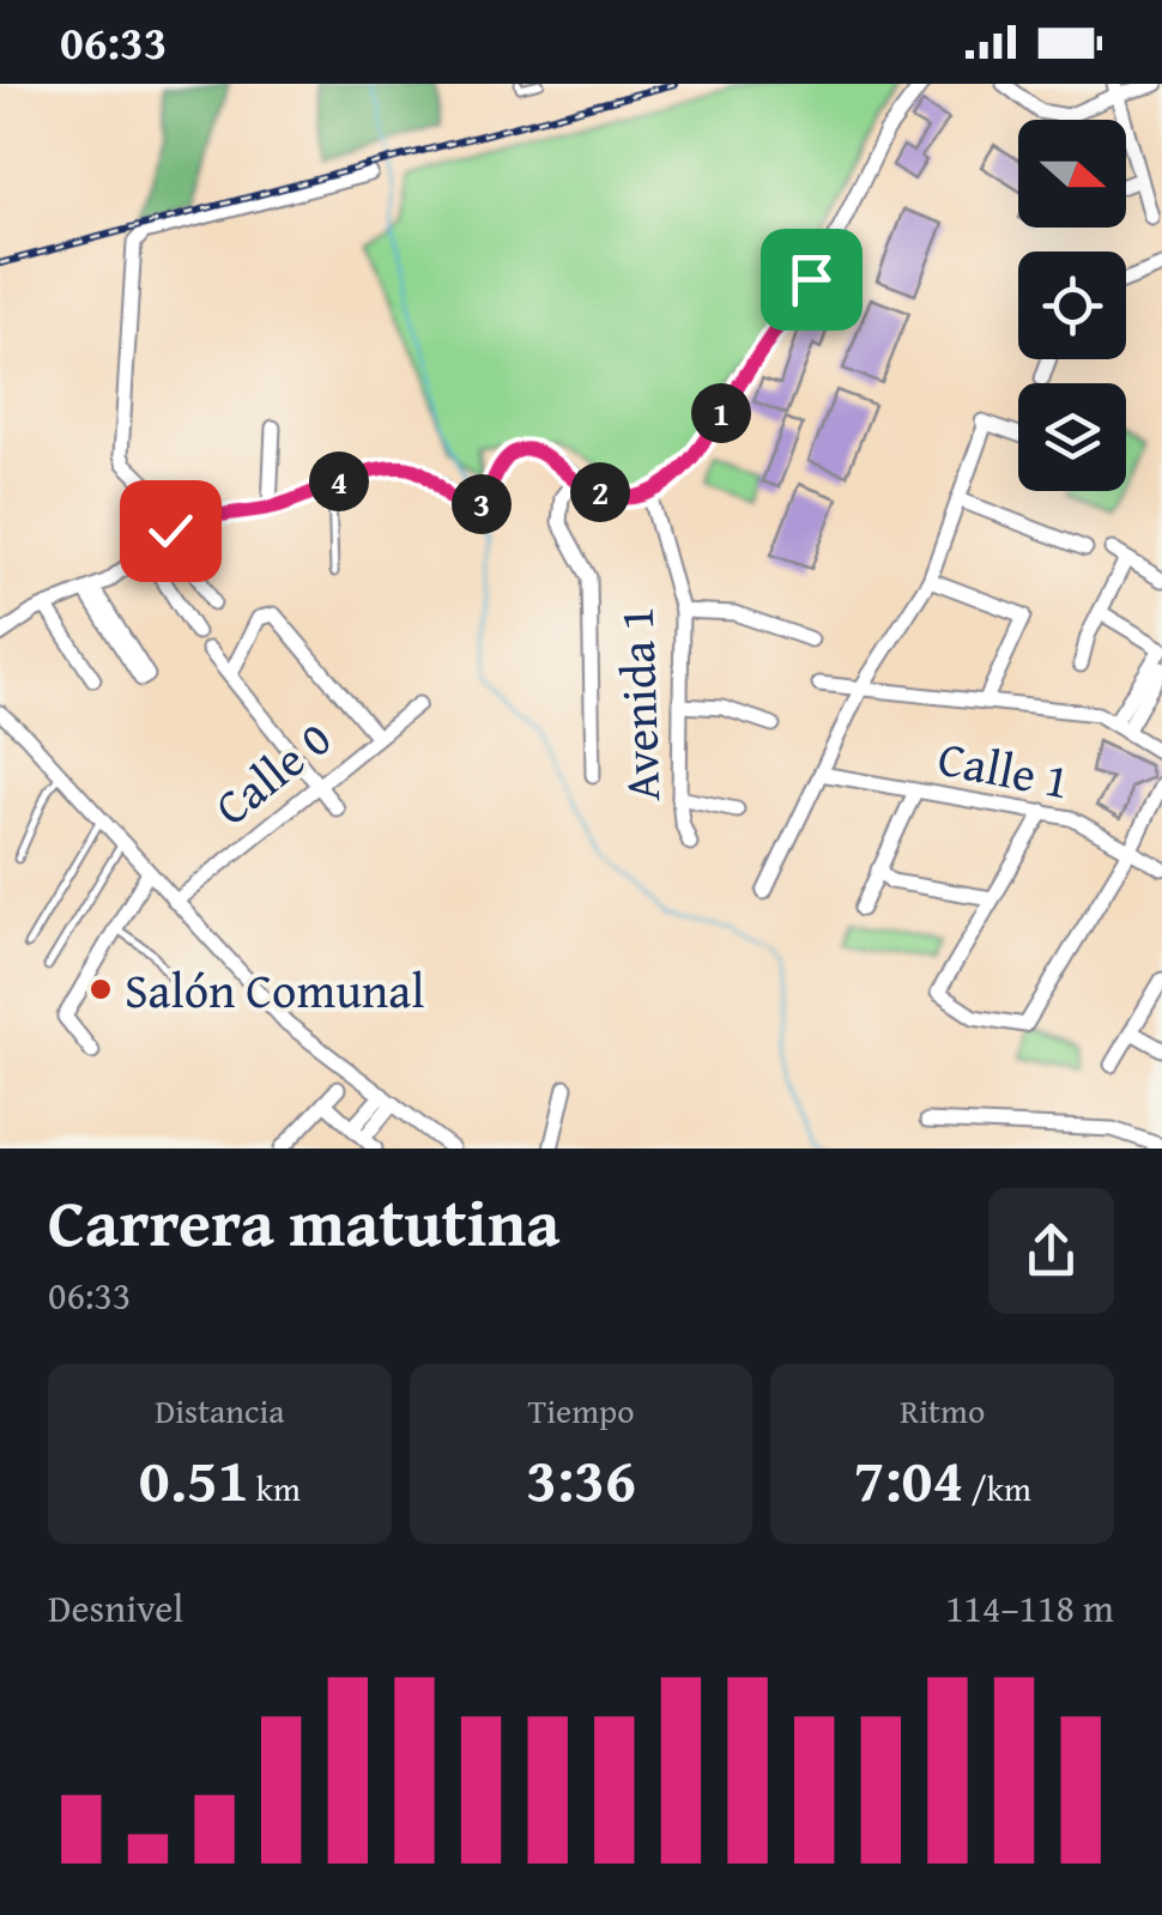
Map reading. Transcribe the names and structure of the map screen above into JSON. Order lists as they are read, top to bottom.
{
  "streets": {
    "street": ["Avenida 1", "Calle 1", "Calle 0"]
  },
  "places": ["Salón Comunal"],
  "north": "right",
  "page": {
    "status": "06:33",
    "pins": [
      "1",
      "4",
      "2",
      "3"
    ],
    "heading": ["Carrera matutina", "06:33"],
    "stats": [
      ["Distancia", "0.51 km"],
      ["Tiempo", "3:36"],
      ["Ritmo", "7:04 /km"]
    ],
    "chart": ["Desnivel", "114–118 m"]
  }
}
